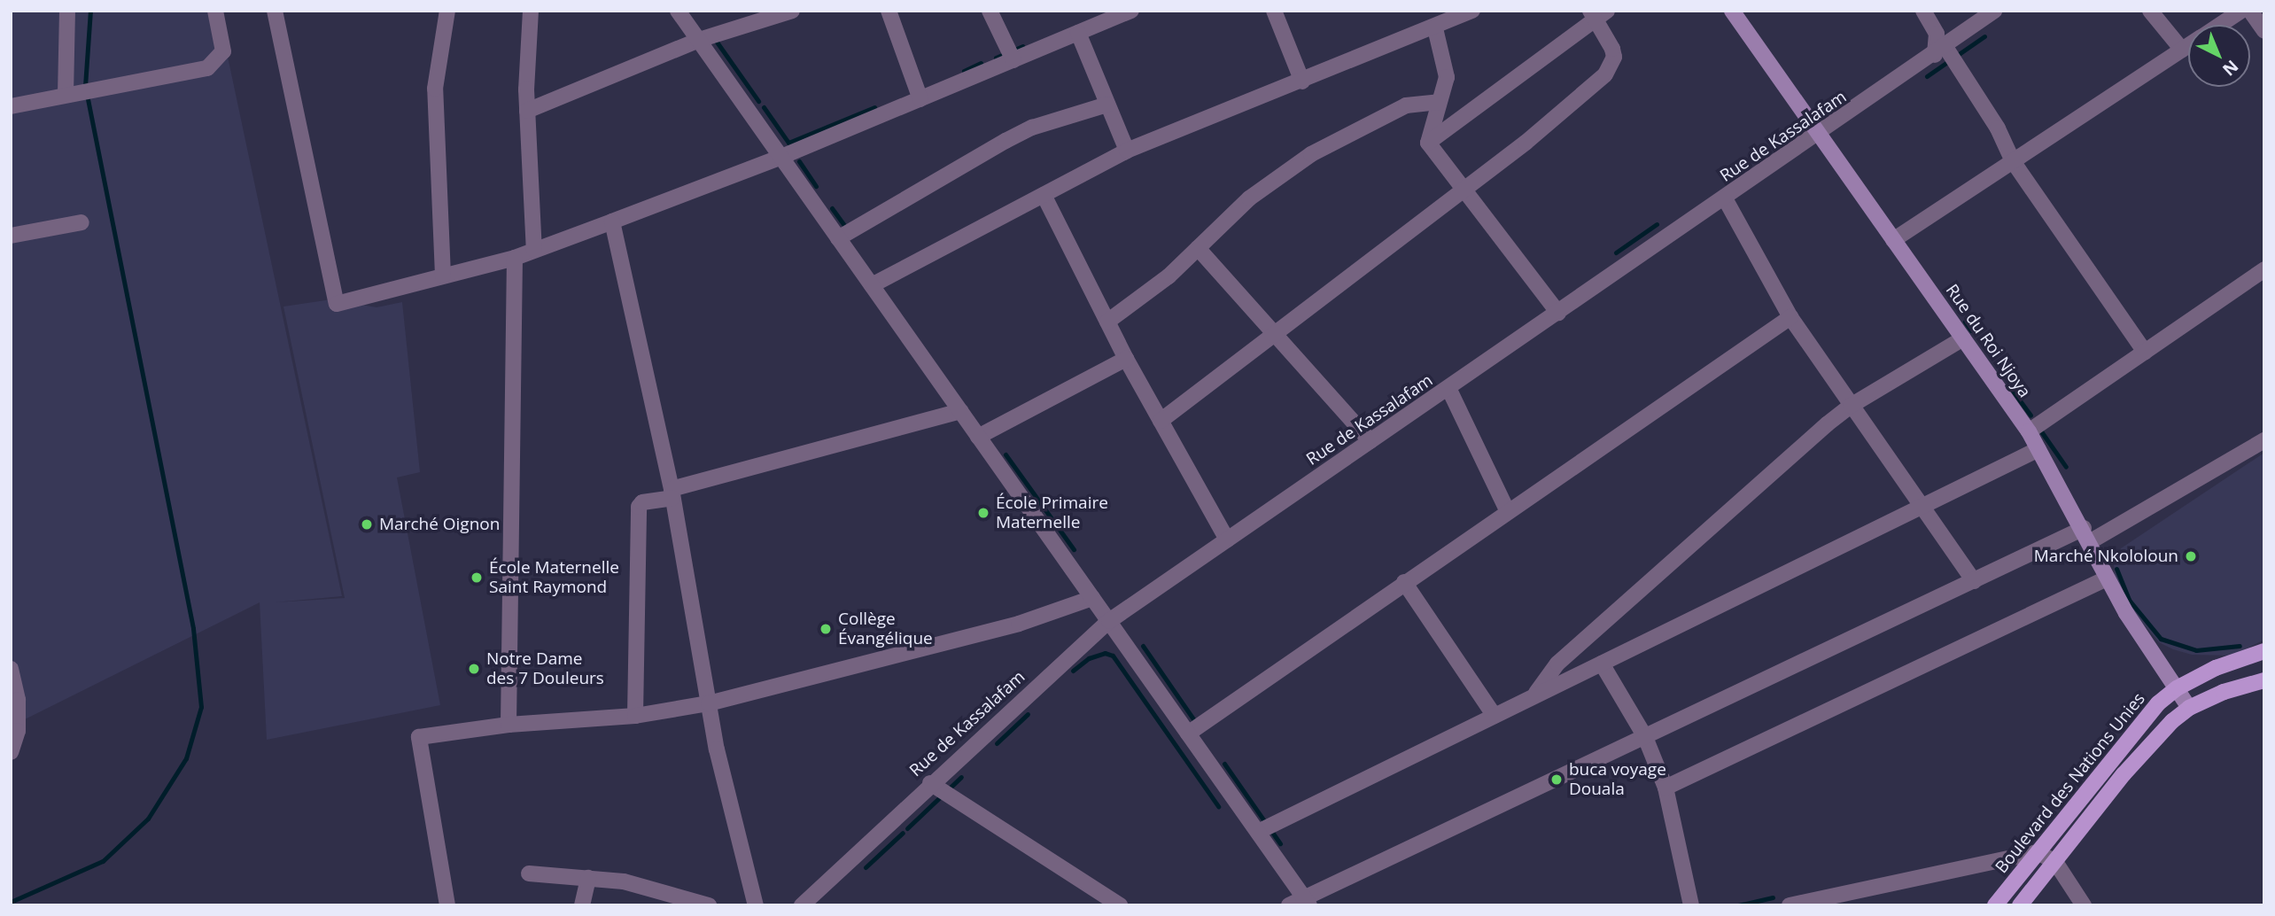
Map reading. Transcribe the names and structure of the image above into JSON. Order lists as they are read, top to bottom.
{
  "streets": {
    "main road": ["Rue du Roi Njoya", "Boulevard des Nations Unies"],
    "street": ["Rue de Kassalafam"]
  },
  "crossings": [
    ["Rue de Kassalafam", "Rue du Roi Njoya"],
    ["Rue du Roi Njoya", "Boulevard des Nations Unies"]
  ],
  "places": [
    "École Primaire Maternelle",
    "Marché Oignon",
    "Marché Nkololoun",
    "École Maternelle Saint Raymond",
    "Collège Évangélique",
    "Notre Dame des 7 Douleurs",
    "buca voyage Douala"
  ],
  "north": "bottom right"
}
